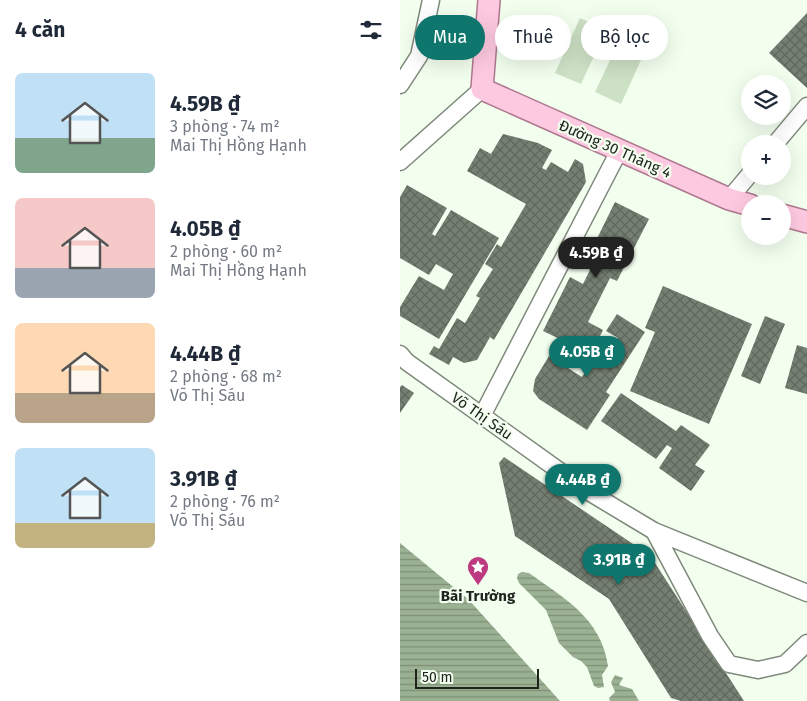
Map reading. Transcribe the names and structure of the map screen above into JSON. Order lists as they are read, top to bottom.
{
  "streets": {
    "main road": ["Đường 30 Tháng 4"],
    "street": ["Võ Thị Sáu"]
  },
  "places": {
    "place": ["Bãi Trường"]
  },
  "scale_bar": "50 m",
  "page": {
    "heading": "4 căn",
    "chip": ["Mua", "Thuê", "Bộ lọc"],
    "list": [
      {
        "name": "4.59B ₫",
        "note": "3 phòng · 74 m² · Mai Thị Hồng Hạnh"
      },
      {
        "name": "4.05B ₫",
        "note": "2 phòng · 60 m² · Mai Thị Hồng Hạnh"
      },
      {
        "name": "4.44B ₫",
        "note": "2 phòng · 68 m² · Võ Thị Sáu"
      },
      {
        "name": "3.91B ₫",
        "note": "2 phòng · 76 m² · Võ Thị Sáu"
      }
    ],
    "map_buttons": ["+", "−"],
    "price": [
      "4.59B ₫",
      "4.05B ₫",
      "4.44B ₫",
      "3.91B ₫"
    ],
    "scale": "50 m"
  }
}
